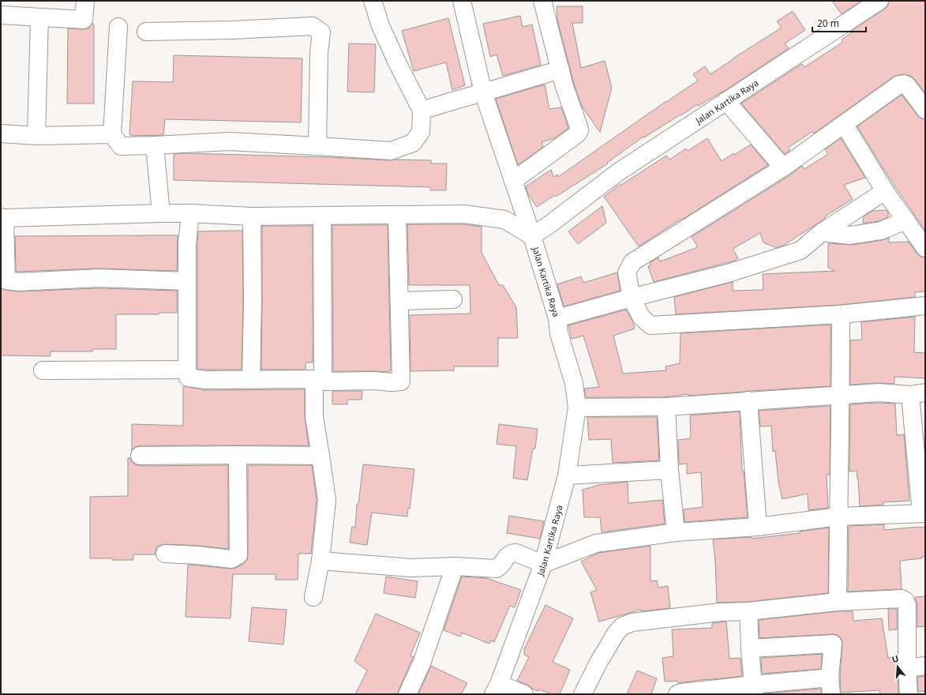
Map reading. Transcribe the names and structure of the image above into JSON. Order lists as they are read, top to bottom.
{
  "streets": {
    "street": ["Jalan Kartika Raya"]
  },
  "scale_bar": "20 m",
  "north": "top"
}
